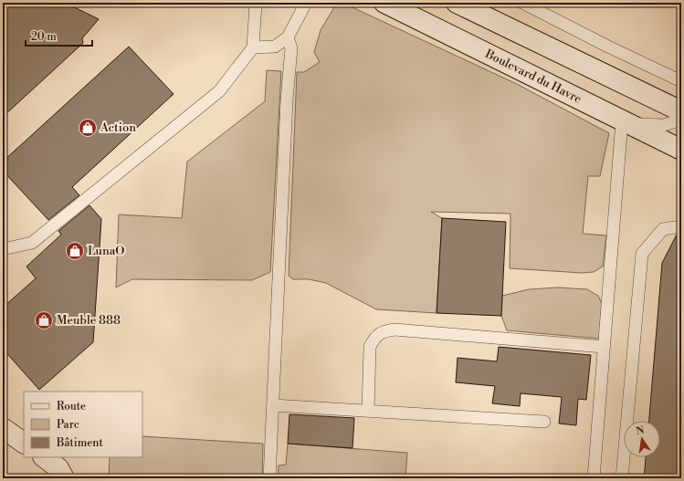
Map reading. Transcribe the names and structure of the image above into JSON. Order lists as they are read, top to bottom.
{
  "streets": {
    "main road": ["Boulevard du Havre"]
  },
  "places": {
    "shop": ["Action", "LunaO", "Meuble 888"]
  },
  "legend": ["Route", "Parc", "Bâtiment"],
  "scale_bar": "20 m",
  "north": "top"
}
